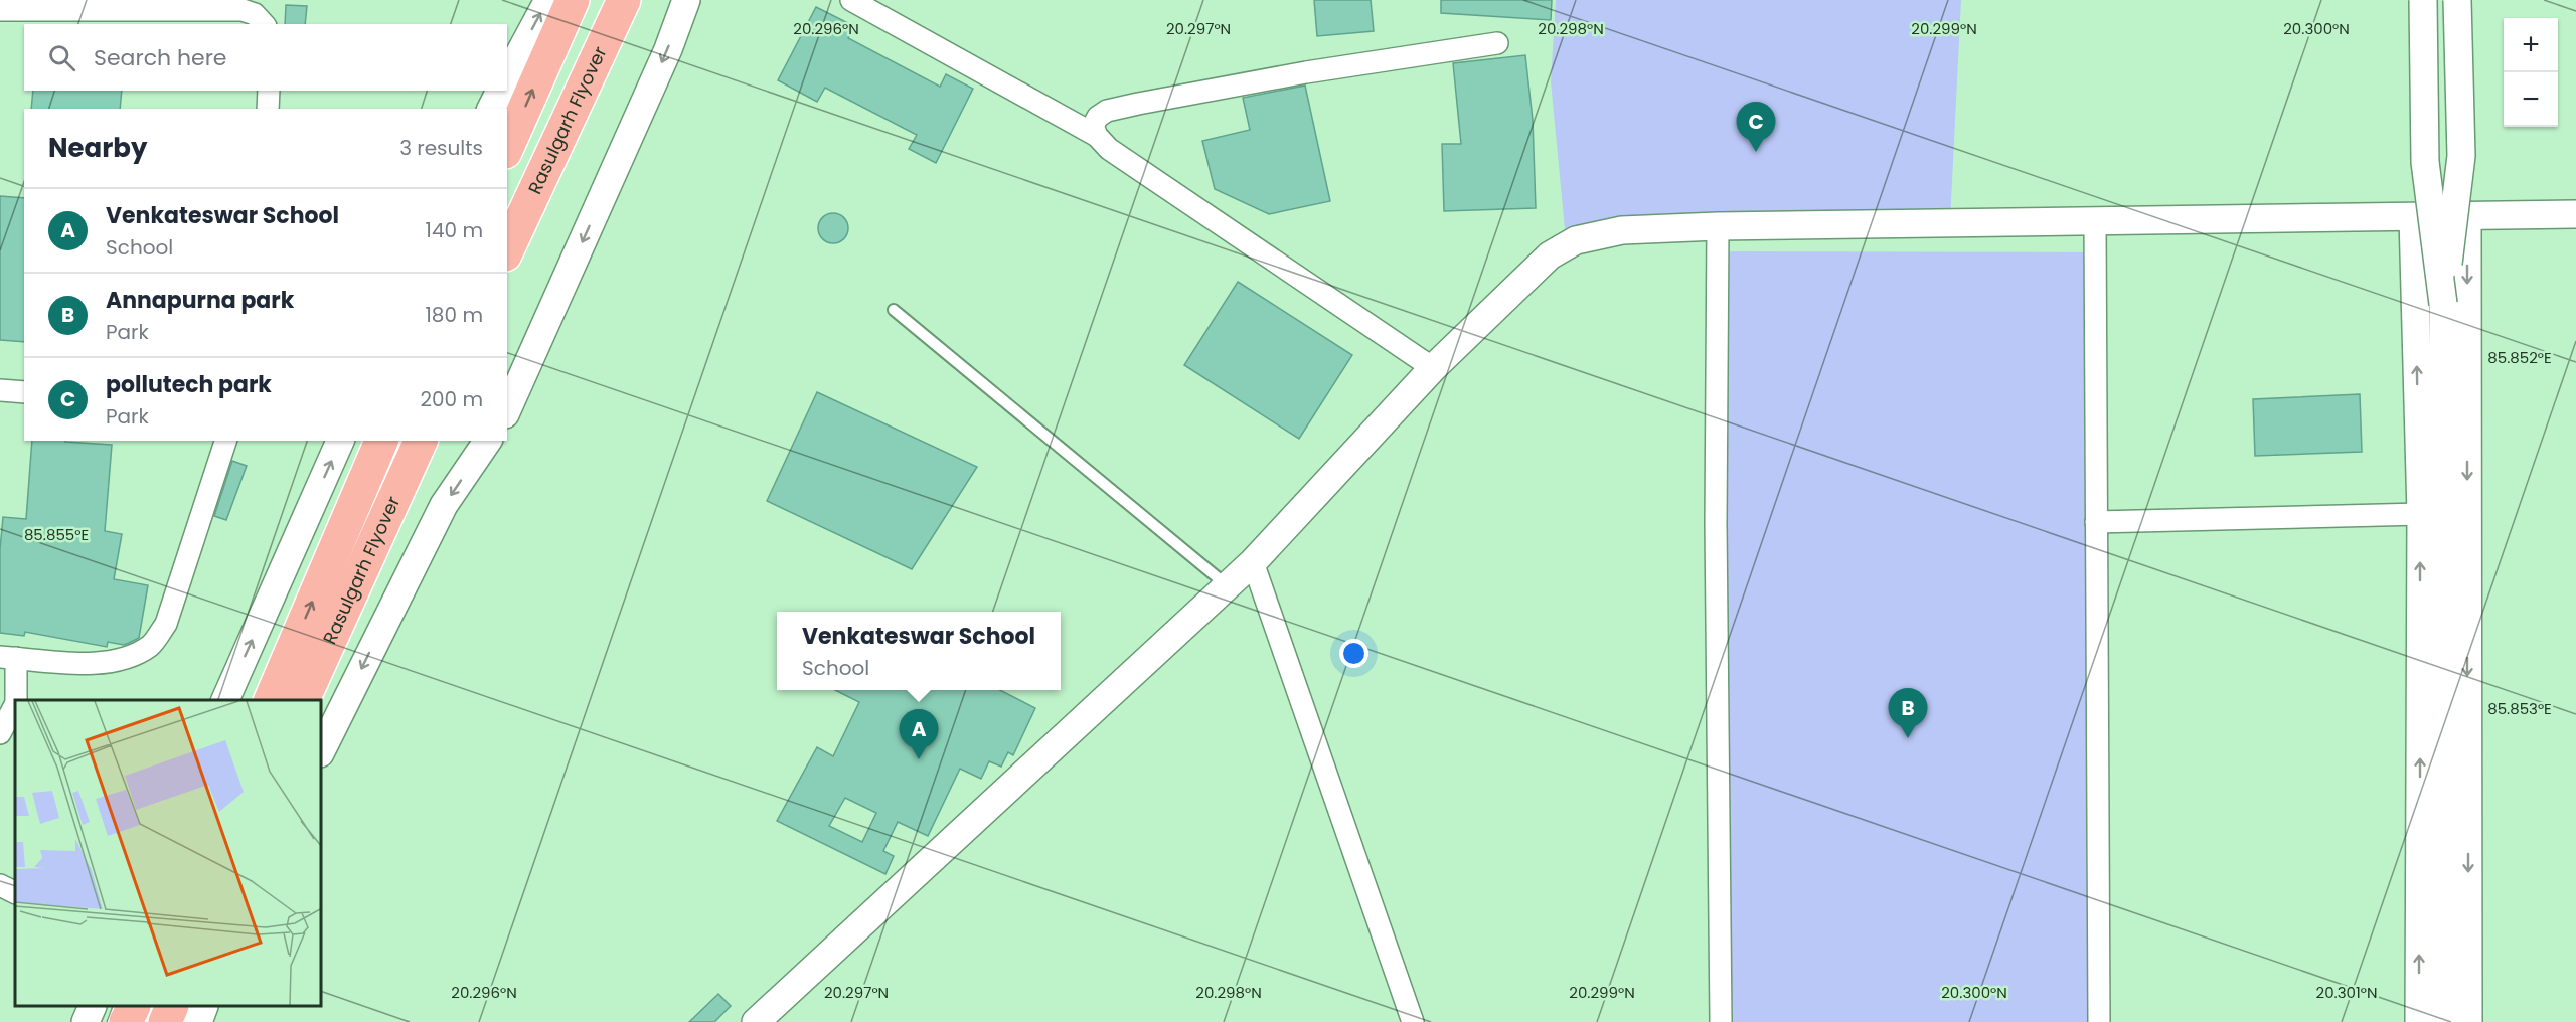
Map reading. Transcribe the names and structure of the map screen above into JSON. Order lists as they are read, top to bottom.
{
  "streets": {
    "highway": ["Rasulgarh Flyover"]
  },
  "page": {
    "map_buttons": ["+", "−"],
    "search": "Search here",
    "pins": ["C", "B", "A"],
    "heading": ["Nearby", "3 results"],
    "list": [
      {
        "mark": "A",
        "name": "Venkateswar School",
        "note": "School",
        "value": "140 m"
      },
      {
        "mark": "B",
        "name": "Annapurna park",
        "note": "Park",
        "value": "180 m"
      },
      {
        "mark": "C",
        "name": "pollutech park",
        "note": "Park",
        "value": "200 m"
      }
    ],
    "popup": ["Venkateswar School", "School"]
  },
  "coordinates": [
    "20.296°N",
    "20.297°N",
    "20.298°N",
    "20.299°N",
    "20.300°N",
    "85.852°E",
    "85.855°E",
    "85.853°E",
    "20.301°N"
  ]
}
